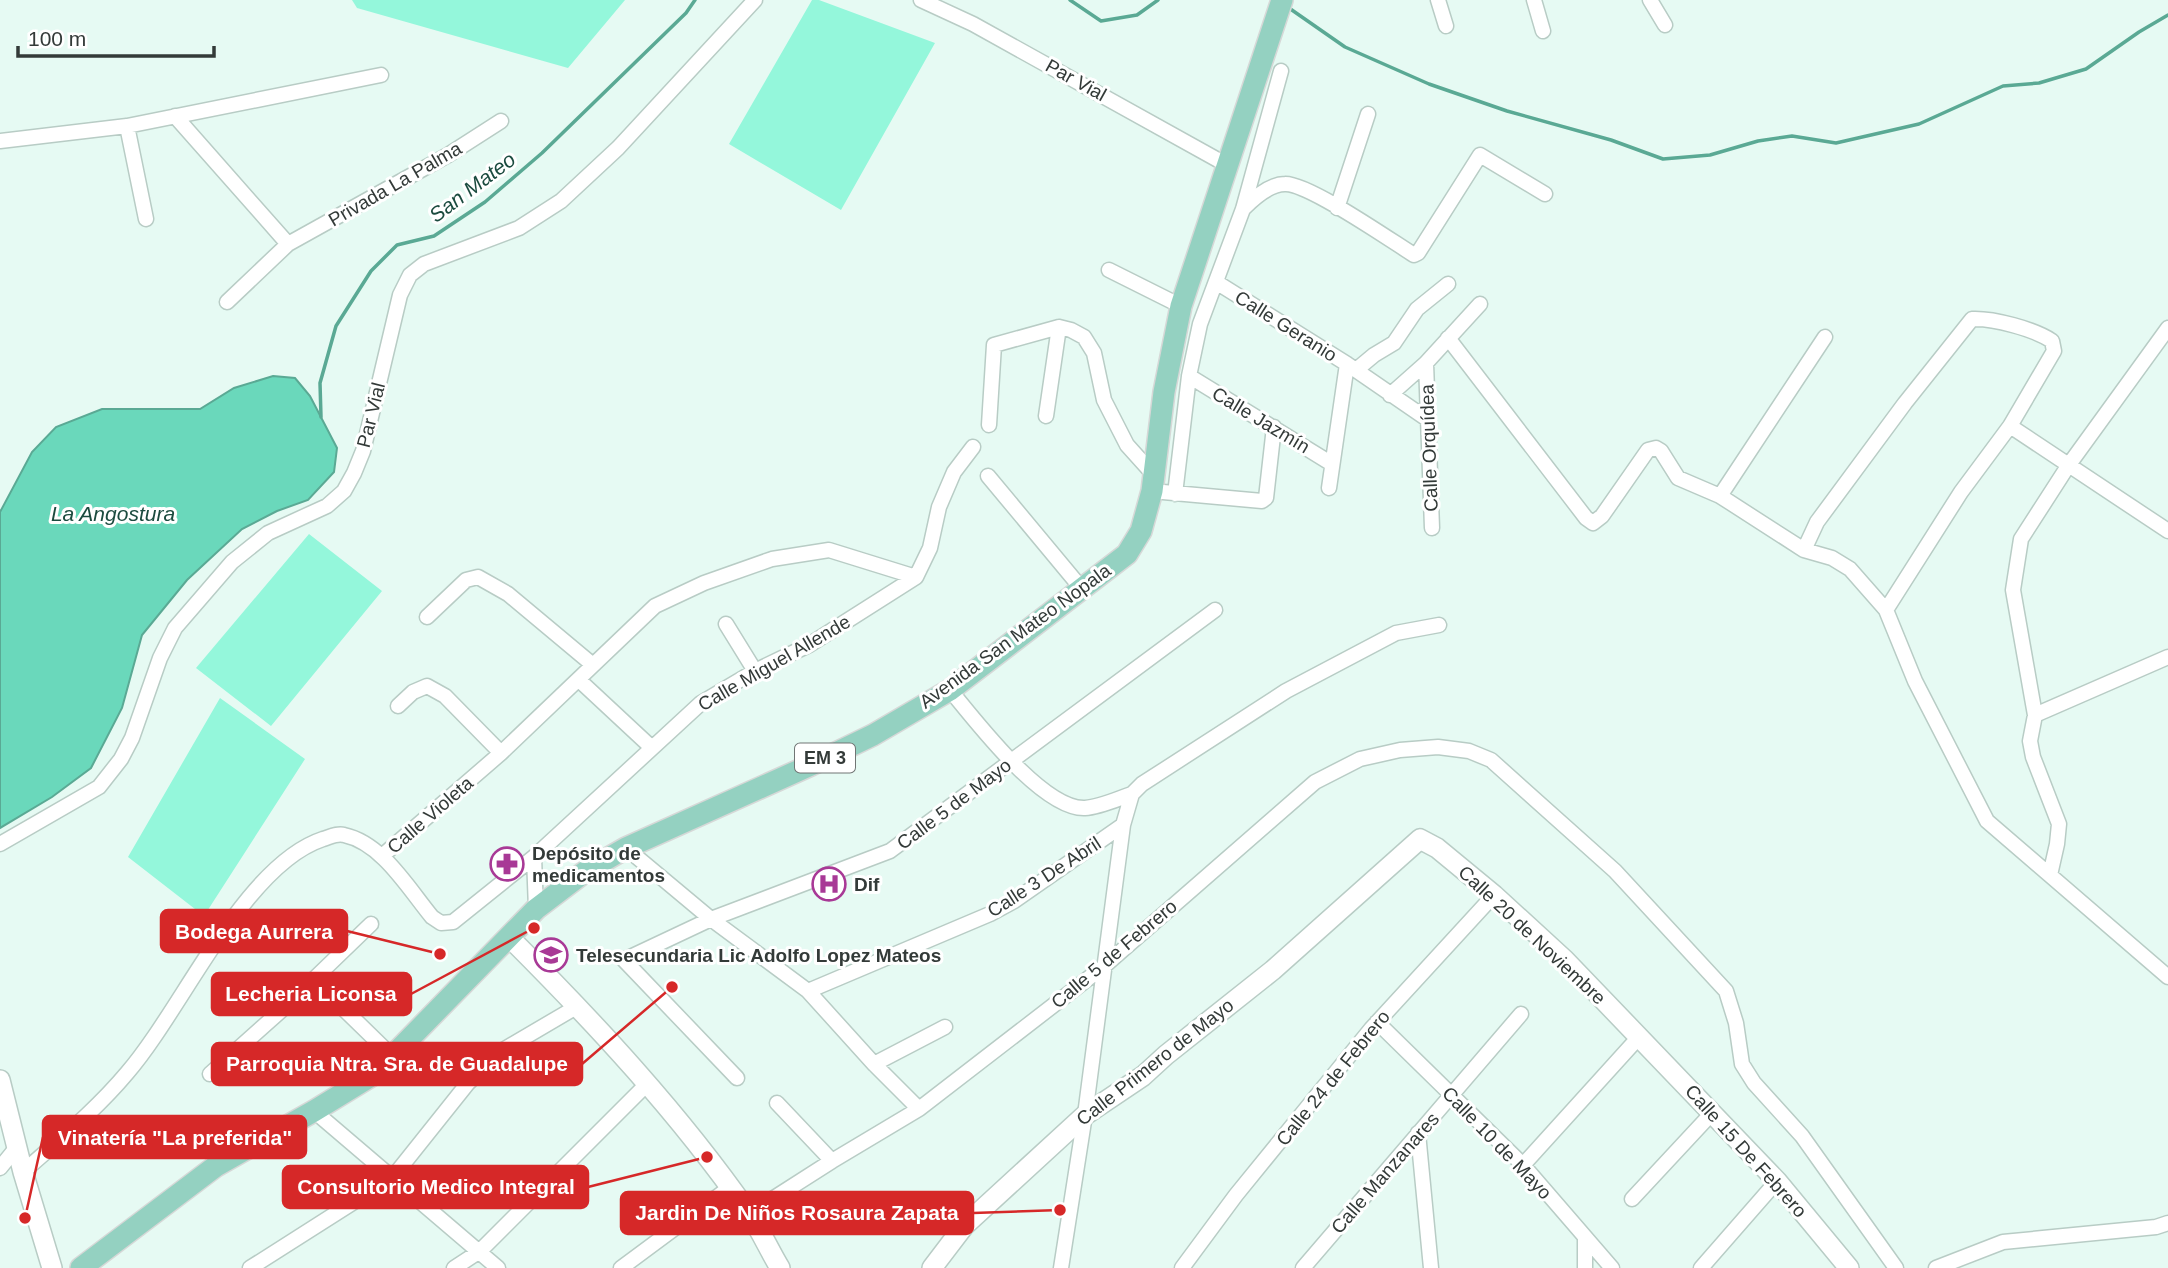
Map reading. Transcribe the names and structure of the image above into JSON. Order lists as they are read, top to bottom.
{
  "streets": {
    "main road": ["Avenida San Mateo Nopala", "EM 3"],
    "street": [
      "Par Vial",
      "Privada La Palma",
      "Calle Geranio",
      "Calle Jazmín",
      "Calle Orquídea",
      "Calle Miguel Allende",
      "Calle 5 de Mayo",
      "Calle Violeta",
      "Calle 3 De Abril",
      "Calle 20 de Noviembre",
      "Calle 5 de Febrero",
      "Calle Primero de Mayo",
      "Calle 24 de Febrero",
      "Calle 10 de Mayo",
      "Calle 15 De Febrero",
      "Calle Manzanares"
    ]
  },
  "crossings": [
    ["Par Vial", "Avenida San Mateo Nopala"],
    ["Calle Geranio", "Calle Orquídea"],
    ["Calle Miguel Allende", "Calle Violeta"],
    ["Calle 20 de Noviembre", "Calle Primero de Mayo"],
    ["Calle 20 de Noviembre", "Calle 24 de Febrero"],
    ["Calle 20 de Noviembre", "Calle 15 De Febrero"],
    ["Calle 24 de Febrero", "Calle 10 de Mayo"],
    ["Calle 10 de Mayo", "Calle Manzanares"]
  ],
  "water": ["San Mateo", "La Angostura"],
  "places": {
    "pharmacy": ["Depósito de medicamentos"],
    "hospital": ["Dif"],
    "other": [
      "Lecheria Liconsa",
      "Bodega Aurrera",
      "Parroquia Ntra. Sra. de Guadalupe",
      "Consultorio Medico Integral",
      "Jardin De Niños Rosaura Zapata",
      "Vinatería \"La preferida\""
    ],
    "school or university": ["Telesecundaria Lic Adolfo Lopez Mateos"]
  },
  "scale_bar": "100 m"
}
